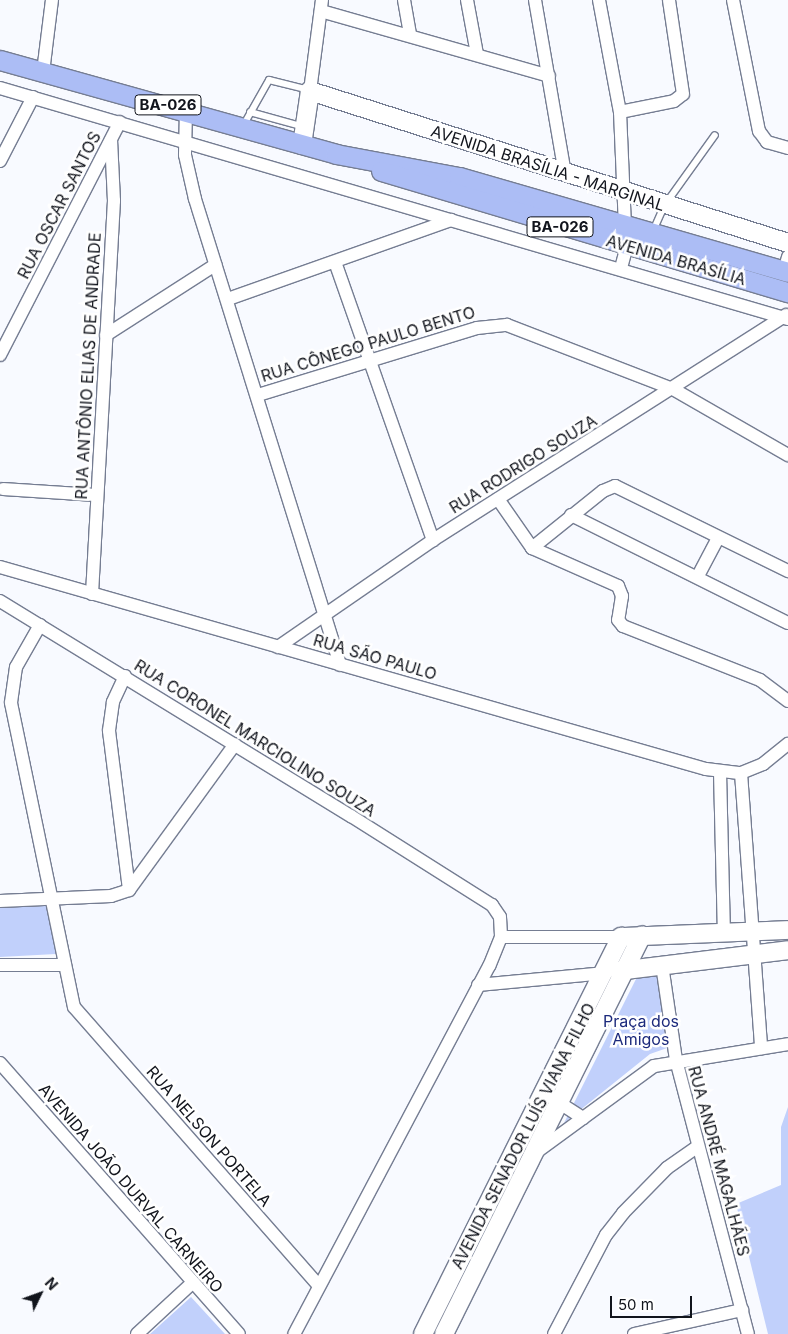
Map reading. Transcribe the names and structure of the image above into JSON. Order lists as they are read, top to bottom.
{
  "streets": {
    "main road": [
      "BA-026",
      "AVENIDA BRASÍLIA - MARGINAL",
      "AVENIDA BRASÍLIA",
      "AVENIDA SENADOR LUÍS VIANA FILHO"
    ],
    "street": [
      "RUA OSCAR SANTOS",
      "RUA CÔNEGO PAULO BENTO",
      "RUA ANTÔNIO ELIAS DE ANDRADE",
      "RUA RODRIGO SOUZA",
      "RUA SÃO PAULO",
      "RUA CORONEL MARCIOLINO SOUZA",
      "RUA NELSON PORTELA",
      "RUA ANDRÉ MAGALHÃES",
      "AVENIDA JOÃO DURVAL CARNEIRO"
    ]
  },
  "crossings": [
    ["RUA OSCAR SANTOS", "RUA ANTÔNIO ELIAS DE ANDRADE"],
    ["RUA CÔNEGO PAULO BENTO", "RUA RODRIGO SOUZA"],
    ["RUA ANTÔNIO ELIAS DE ANDRADE", "RUA SÃO PAULO"],
    ["RUA RODRIGO SOUZA", "RUA SÃO PAULO"]
  ],
  "parks": ["Praça dos Amigos"],
  "scale_bar": "50 m",
  "north": "top right"
}
